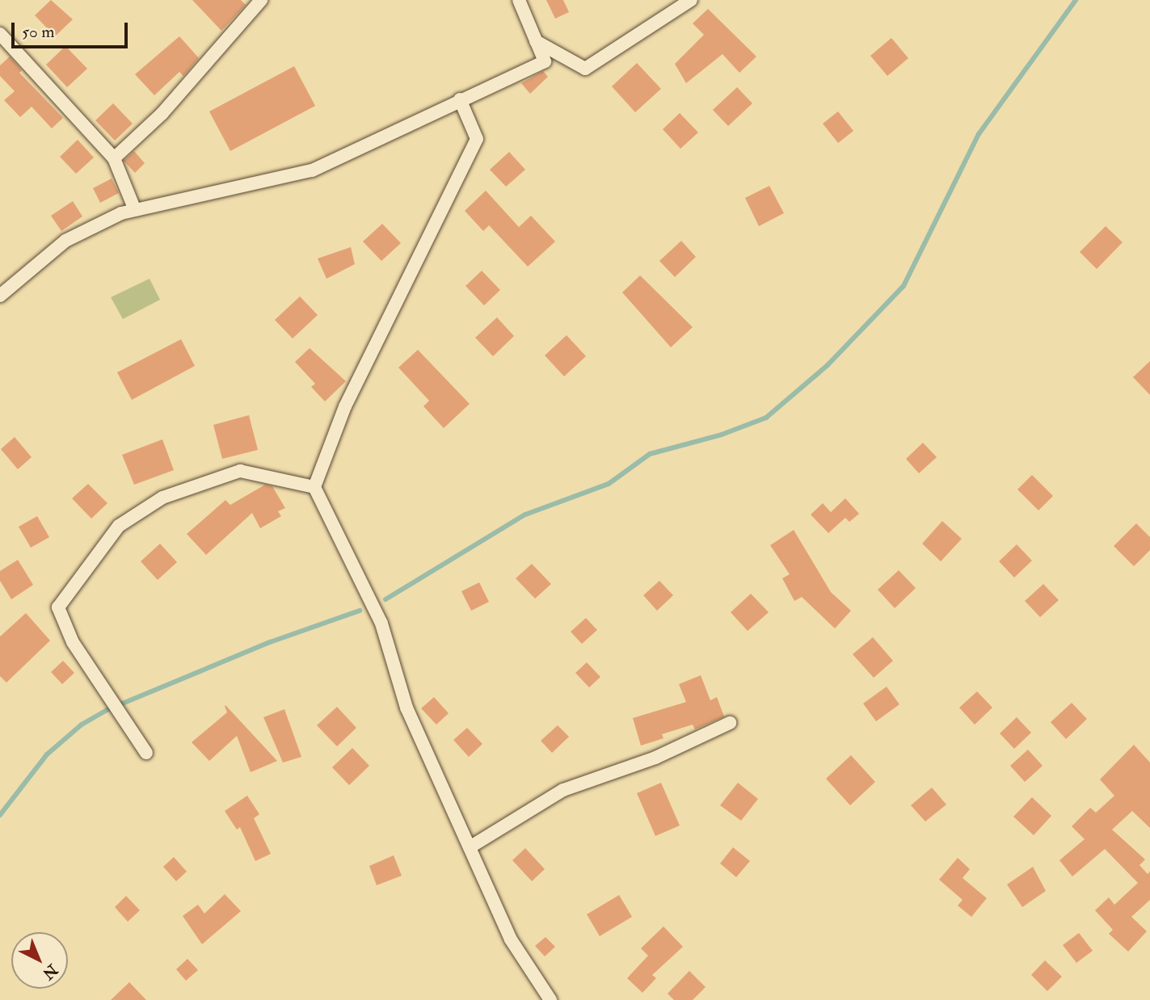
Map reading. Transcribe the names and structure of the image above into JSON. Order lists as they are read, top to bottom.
{
  "scale_bar": "50 m",
  "north": "bottom right"
}
